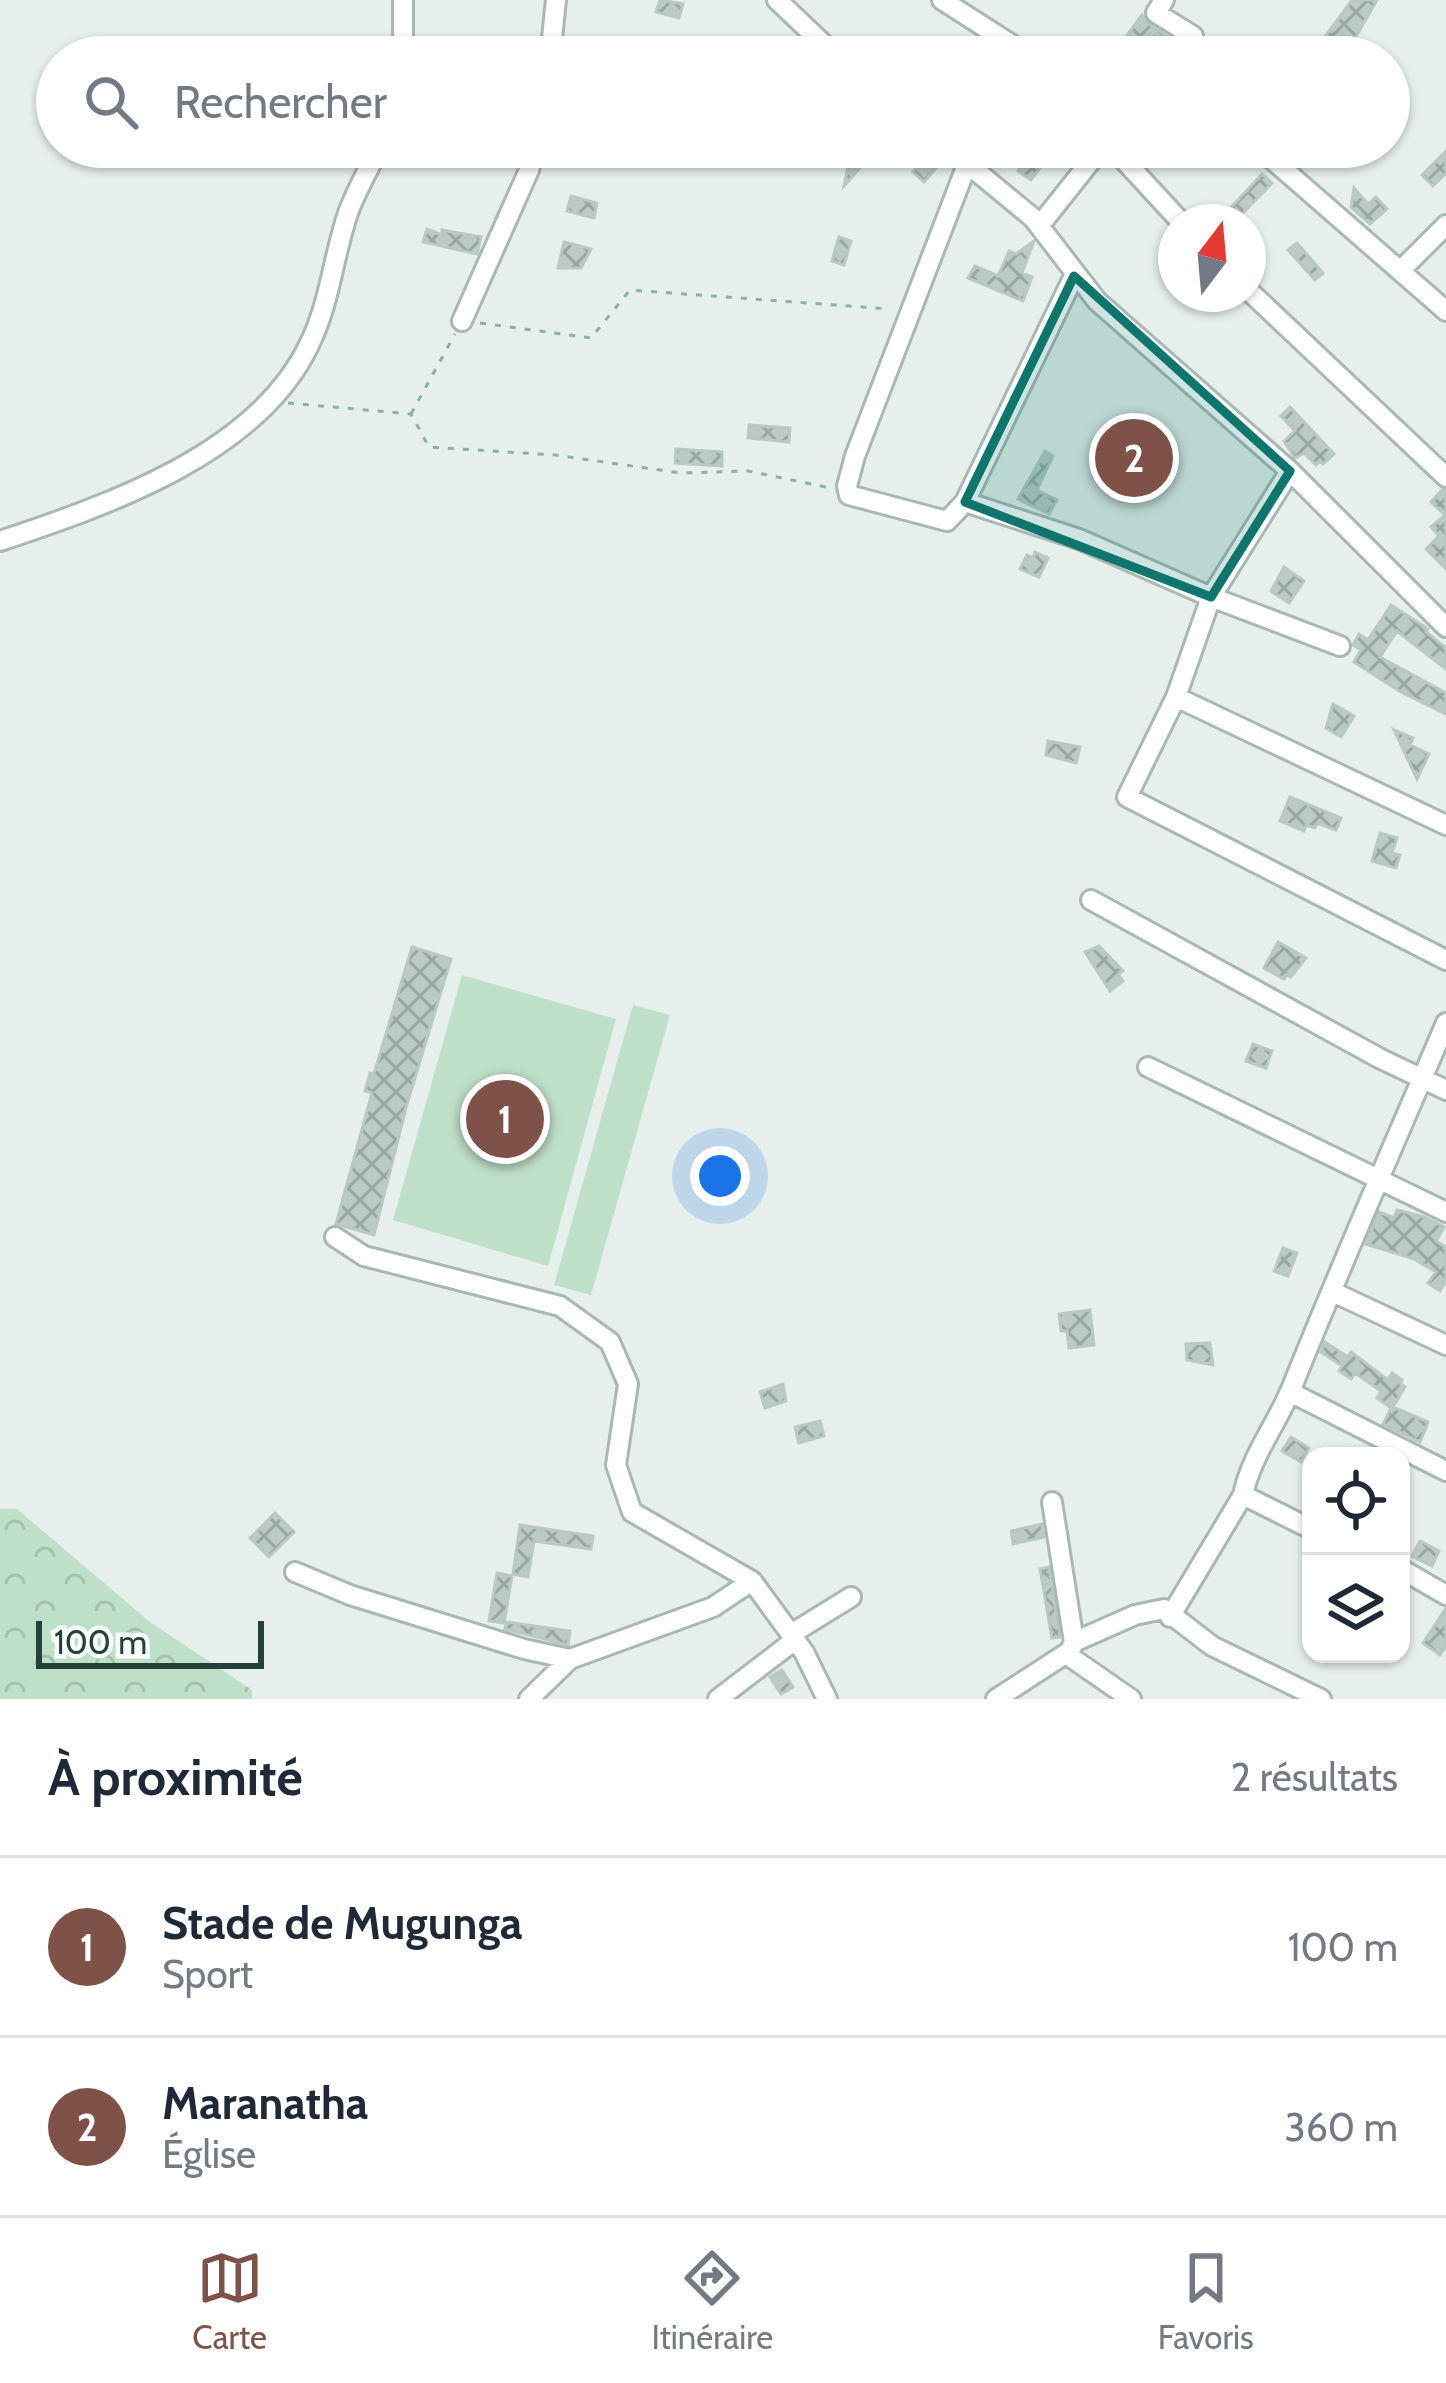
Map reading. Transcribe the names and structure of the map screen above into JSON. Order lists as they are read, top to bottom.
{
  "scale_bar": "100 m",
  "north": "top",
  "page": {
    "search": "Rechercher",
    "pins": ["2", "1"],
    "scale": "100 m",
    "heading": ["À proximité", "2 résultats"],
    "list": [
      {
        "mark": "1",
        "name": "Stade de Mugunga",
        "note": "Sport",
        "value": "100 m"
      },
      {
        "mark": "2",
        "name": "Maranatha",
        "note": "Église",
        "value": "360 m"
      }
    ],
    "nav": ["Carte", "Itinéraire", "Favoris"]
  }
}
